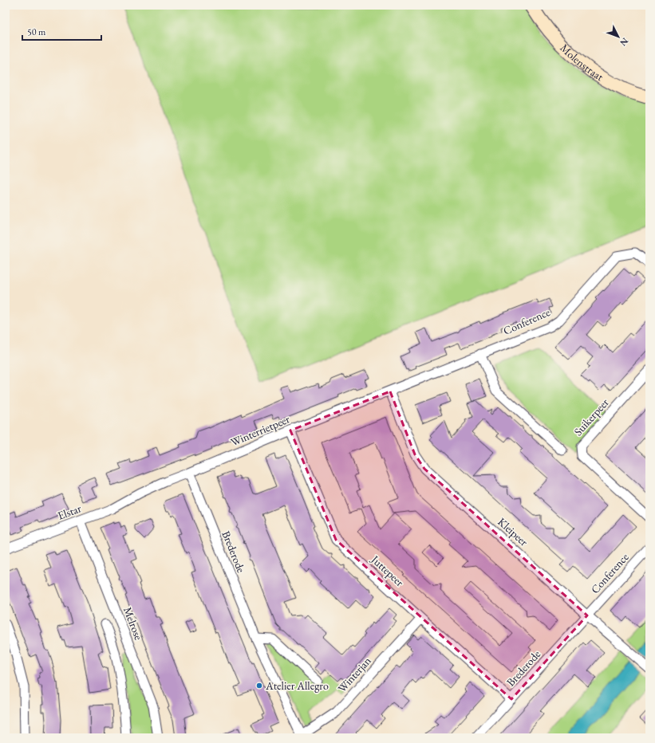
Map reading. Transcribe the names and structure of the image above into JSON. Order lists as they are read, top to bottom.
{
  "streets": {
    "street": [
      "Molenstraat",
      "Conference",
      "Suikerpeer",
      "Winterrietpeer",
      "Elstar",
      "Kleipeer",
      "Brederode",
      "Juttepeer",
      "Melrose",
      "Winterjan"
    ]
  },
  "crossings": [
    ["Conference", "Winterrietpeer"],
    ["Conference", "Kleipeer"],
    ["Conference", "Brederode"],
    ["Winterrietpeer", "Elstar"],
    ["Winterrietpeer", "Kleipeer"],
    ["Winterrietpeer", "Brederode"],
    ["Winterrietpeer", "Juttepeer"],
    ["Elstar", "Melrose"],
    ["Kleipeer", "Brederode"],
    ["Brederode", "Juttepeer"],
    ["Brederode", "Winterjan"],
    ["Juttepeer", "Winterjan"]
  ],
  "places": ["Atelier Allegro"],
  "scale_bar": "50 m",
  "north": "bottom right"
}
